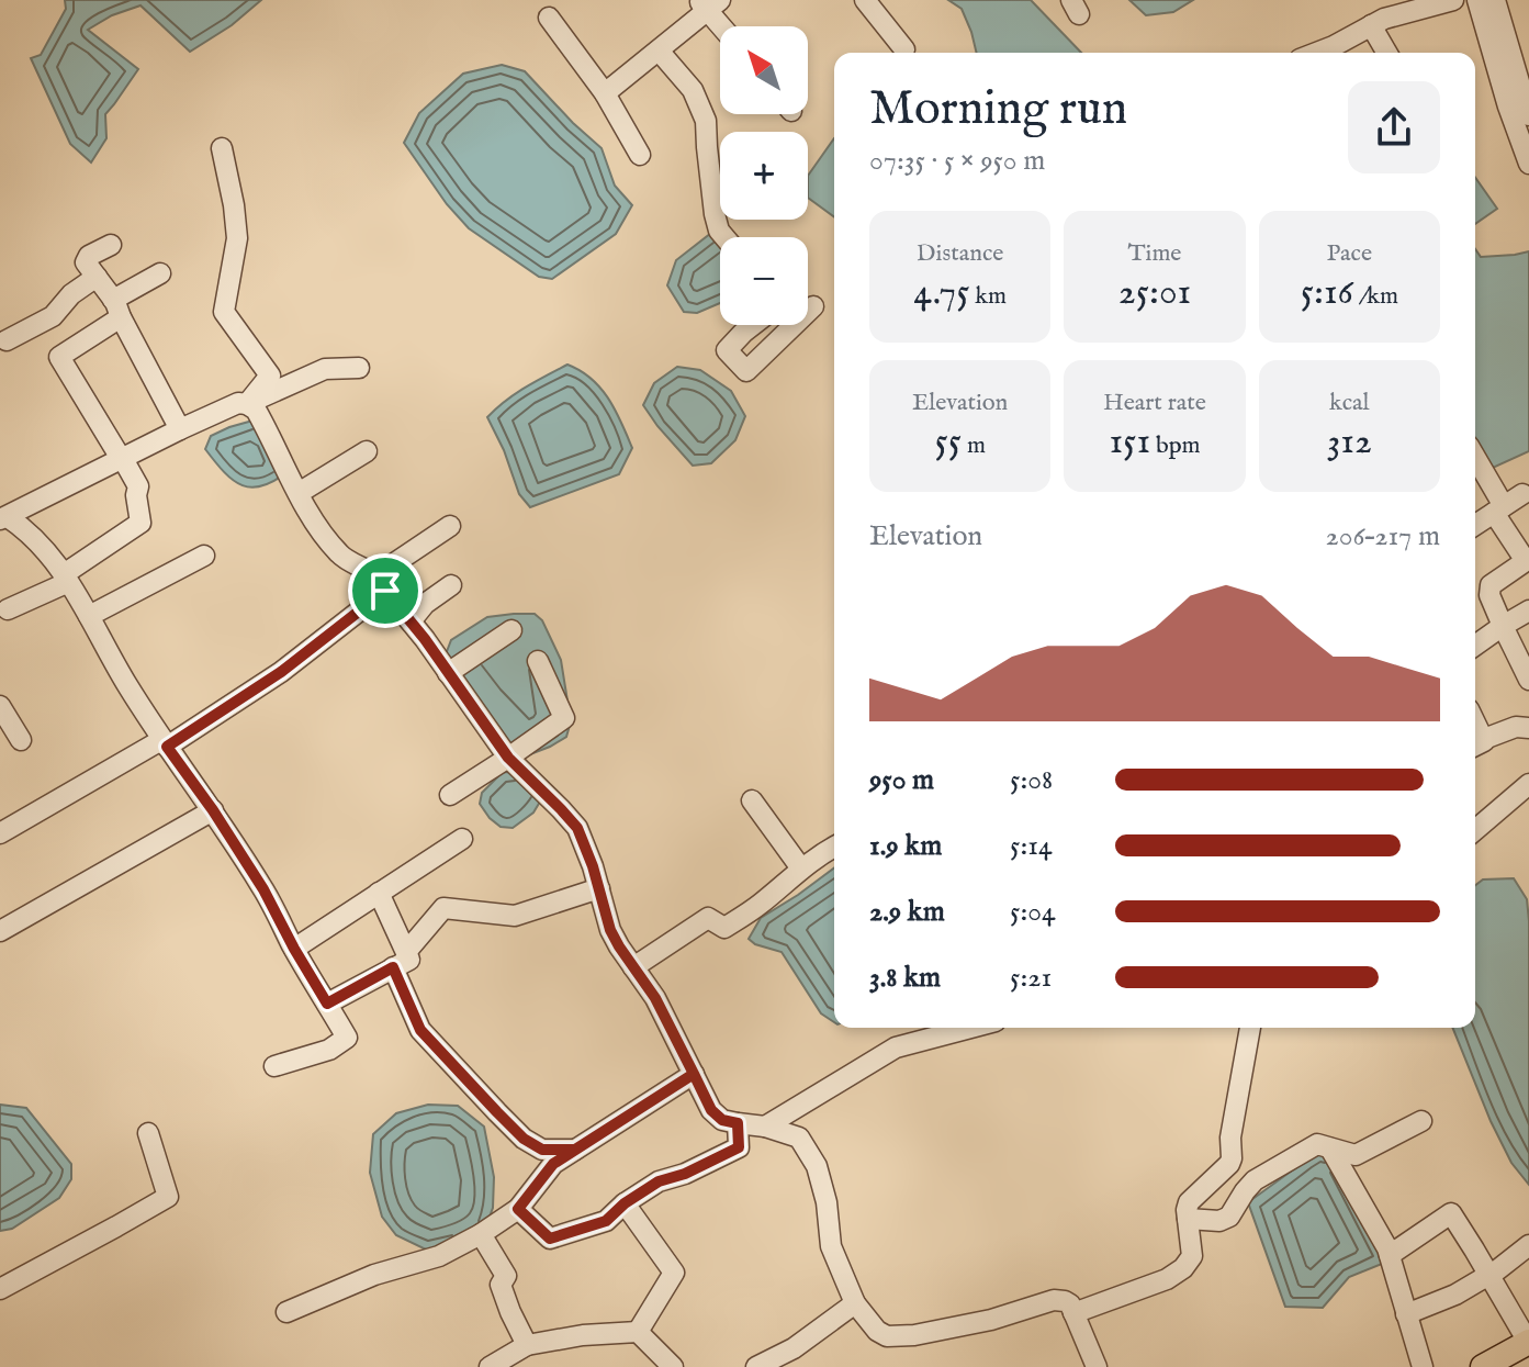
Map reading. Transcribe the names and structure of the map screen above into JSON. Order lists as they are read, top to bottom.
{
  "north": "top left",
  "page": {
    "map_buttons": ["+", "−"],
    "heading": ["Morning run", "07:35 · 5 × 950 m"],
    "stats": [
      ["Distance", "4.75 km"],
      ["Time", "25:01"],
      ["Pace", "5:16 /km"],
      ["Elevation", "55 m"],
      ["Heart rate", "151 bpm"],
      ["kcal", "312"]
    ],
    "chart": ["Elevation", "206–217 m"],
    "list": [
      {
        "name": "950 m",
        "note": "5:08"
      },
      {
        "name": "1.9 km",
        "note": "5:14"
      },
      {
        "name": "2.9 km",
        "note": "5:04"
      },
      {
        "name": "3.8 km",
        "note": "5:21"
      }
    ]
  }
}
